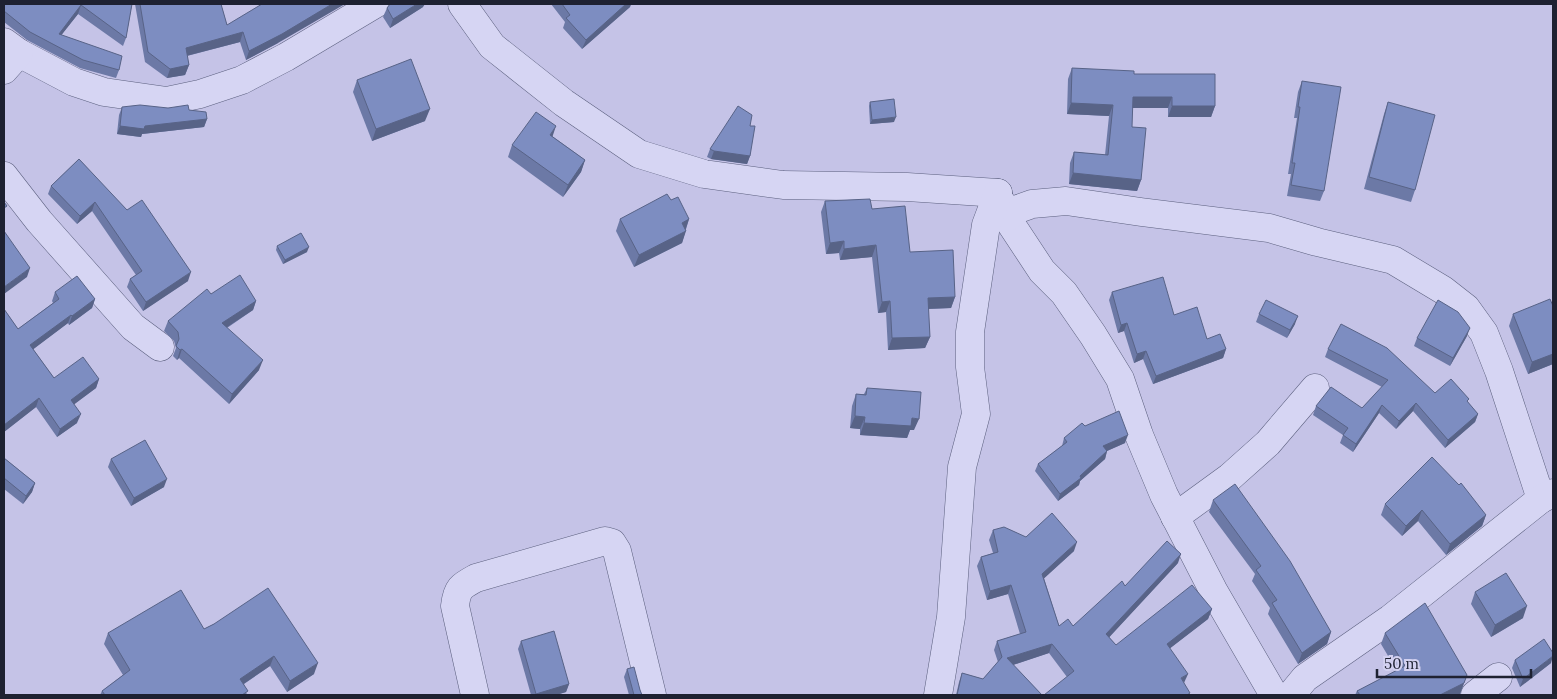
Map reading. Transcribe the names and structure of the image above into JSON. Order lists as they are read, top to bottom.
{
  "scale_bar": "50 m"
}
